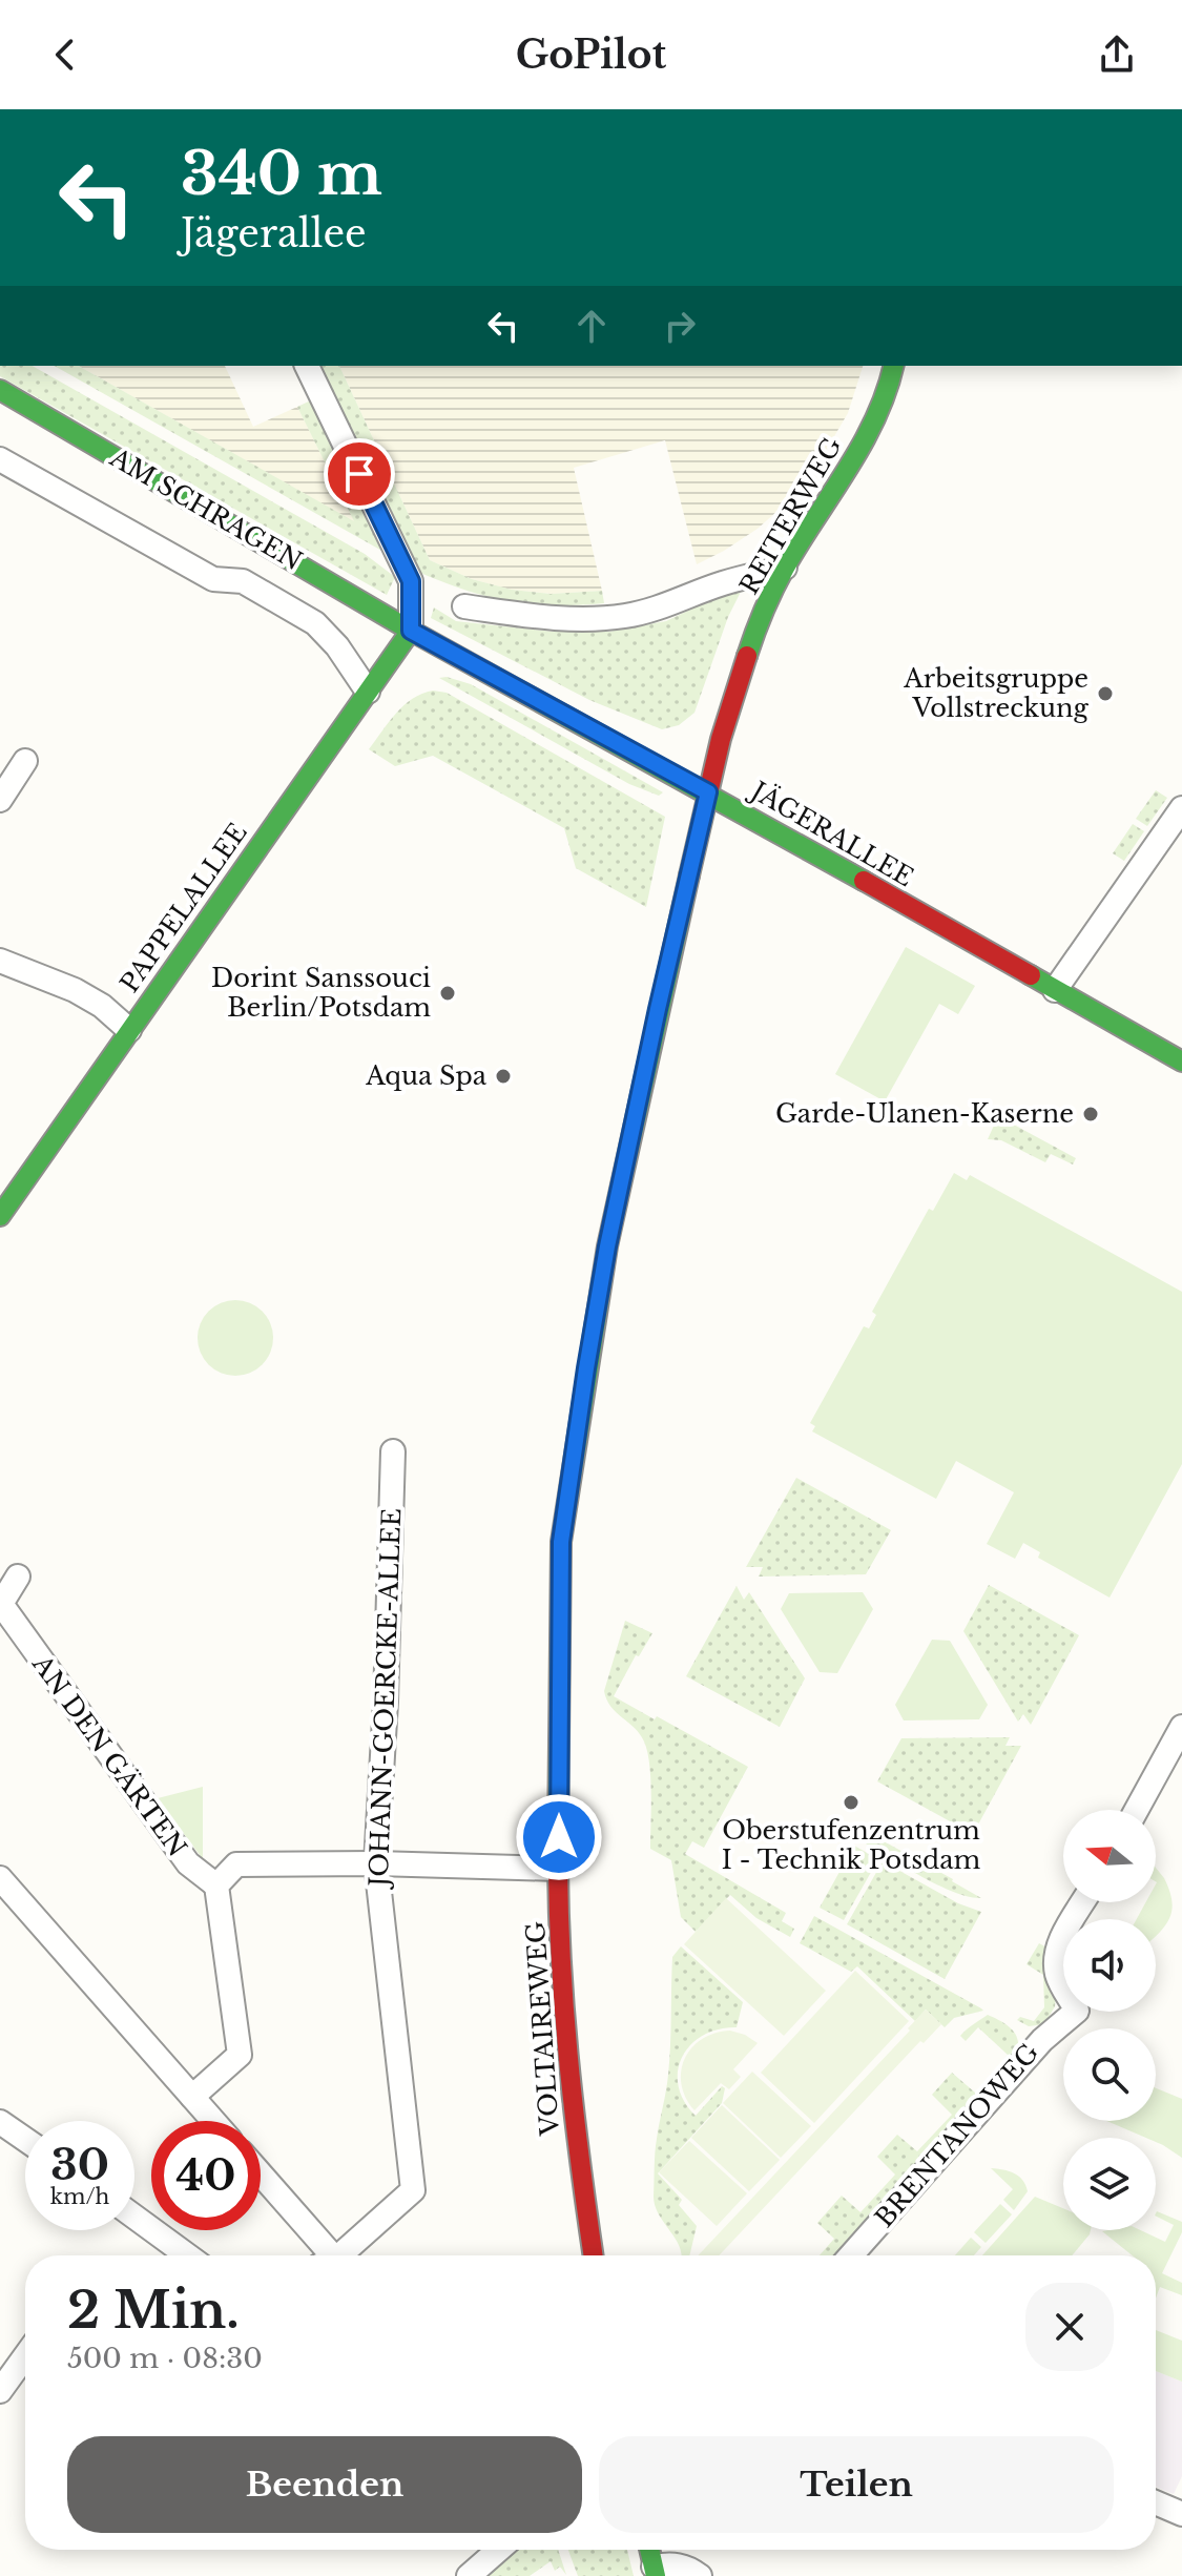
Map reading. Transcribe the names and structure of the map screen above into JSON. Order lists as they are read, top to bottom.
{
  "streets": {
    "street": [
      "AM SCHRAGEN",
      "REITERWEG",
      "JÄGERALLEE",
      "PAPPELALLEE",
      "JOHANN-GOERCKE-ALLEE",
      "AN DEN GÄRTEN",
      "VOLTAIREWEG",
      "BRENTANOWEG"
    ]
  },
  "crossings": [
    ["AM SCHRAGEN", "JÄGERALLEE"],
    ["AM SCHRAGEN", "PAPPELALLEE"],
    ["REITERWEG", "JÄGERALLEE"],
    ["REITERWEG", "VOLTAIREWEG"],
    ["JÄGERALLEE", "PAPPELALLEE"],
    ["JÄGERALLEE", "VOLTAIREWEG"]
  ],
  "places": [
    "Arbeitsgruppe Vollstreckung",
    "Dorint Sanssouci Berlin/Potsdam",
    "Aqua Spa",
    "Garde-Ulanen-Kaserne",
    "Oberstufenzentrum I - Technik Potsdam"
  ],
  "north": "left",
  "page": {
    "header": "GoPilot",
    "turn": ["340 m", "Jägerallee"],
    "speed": "30 km/h",
    "limit": "40",
    "heading": ["2 Min.", "500 m · 08:30"],
    "buttons": ["Beenden", "Teilen"]
  }
}
